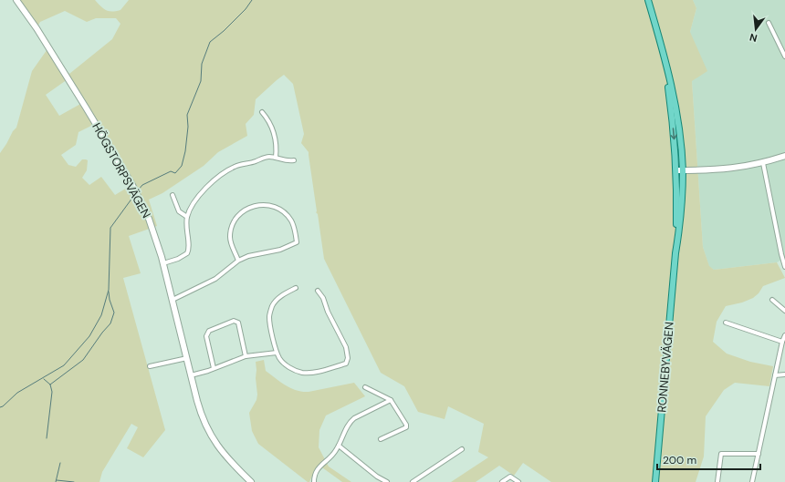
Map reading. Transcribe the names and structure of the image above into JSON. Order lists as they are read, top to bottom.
{
  "streets": {
    "main road": ["RONNEBYVÄGEN"],
    "street": ["HÖGSTORPSVÄGEN"]
  },
  "scale_bar": "200 m",
  "north": "bottom"
}
